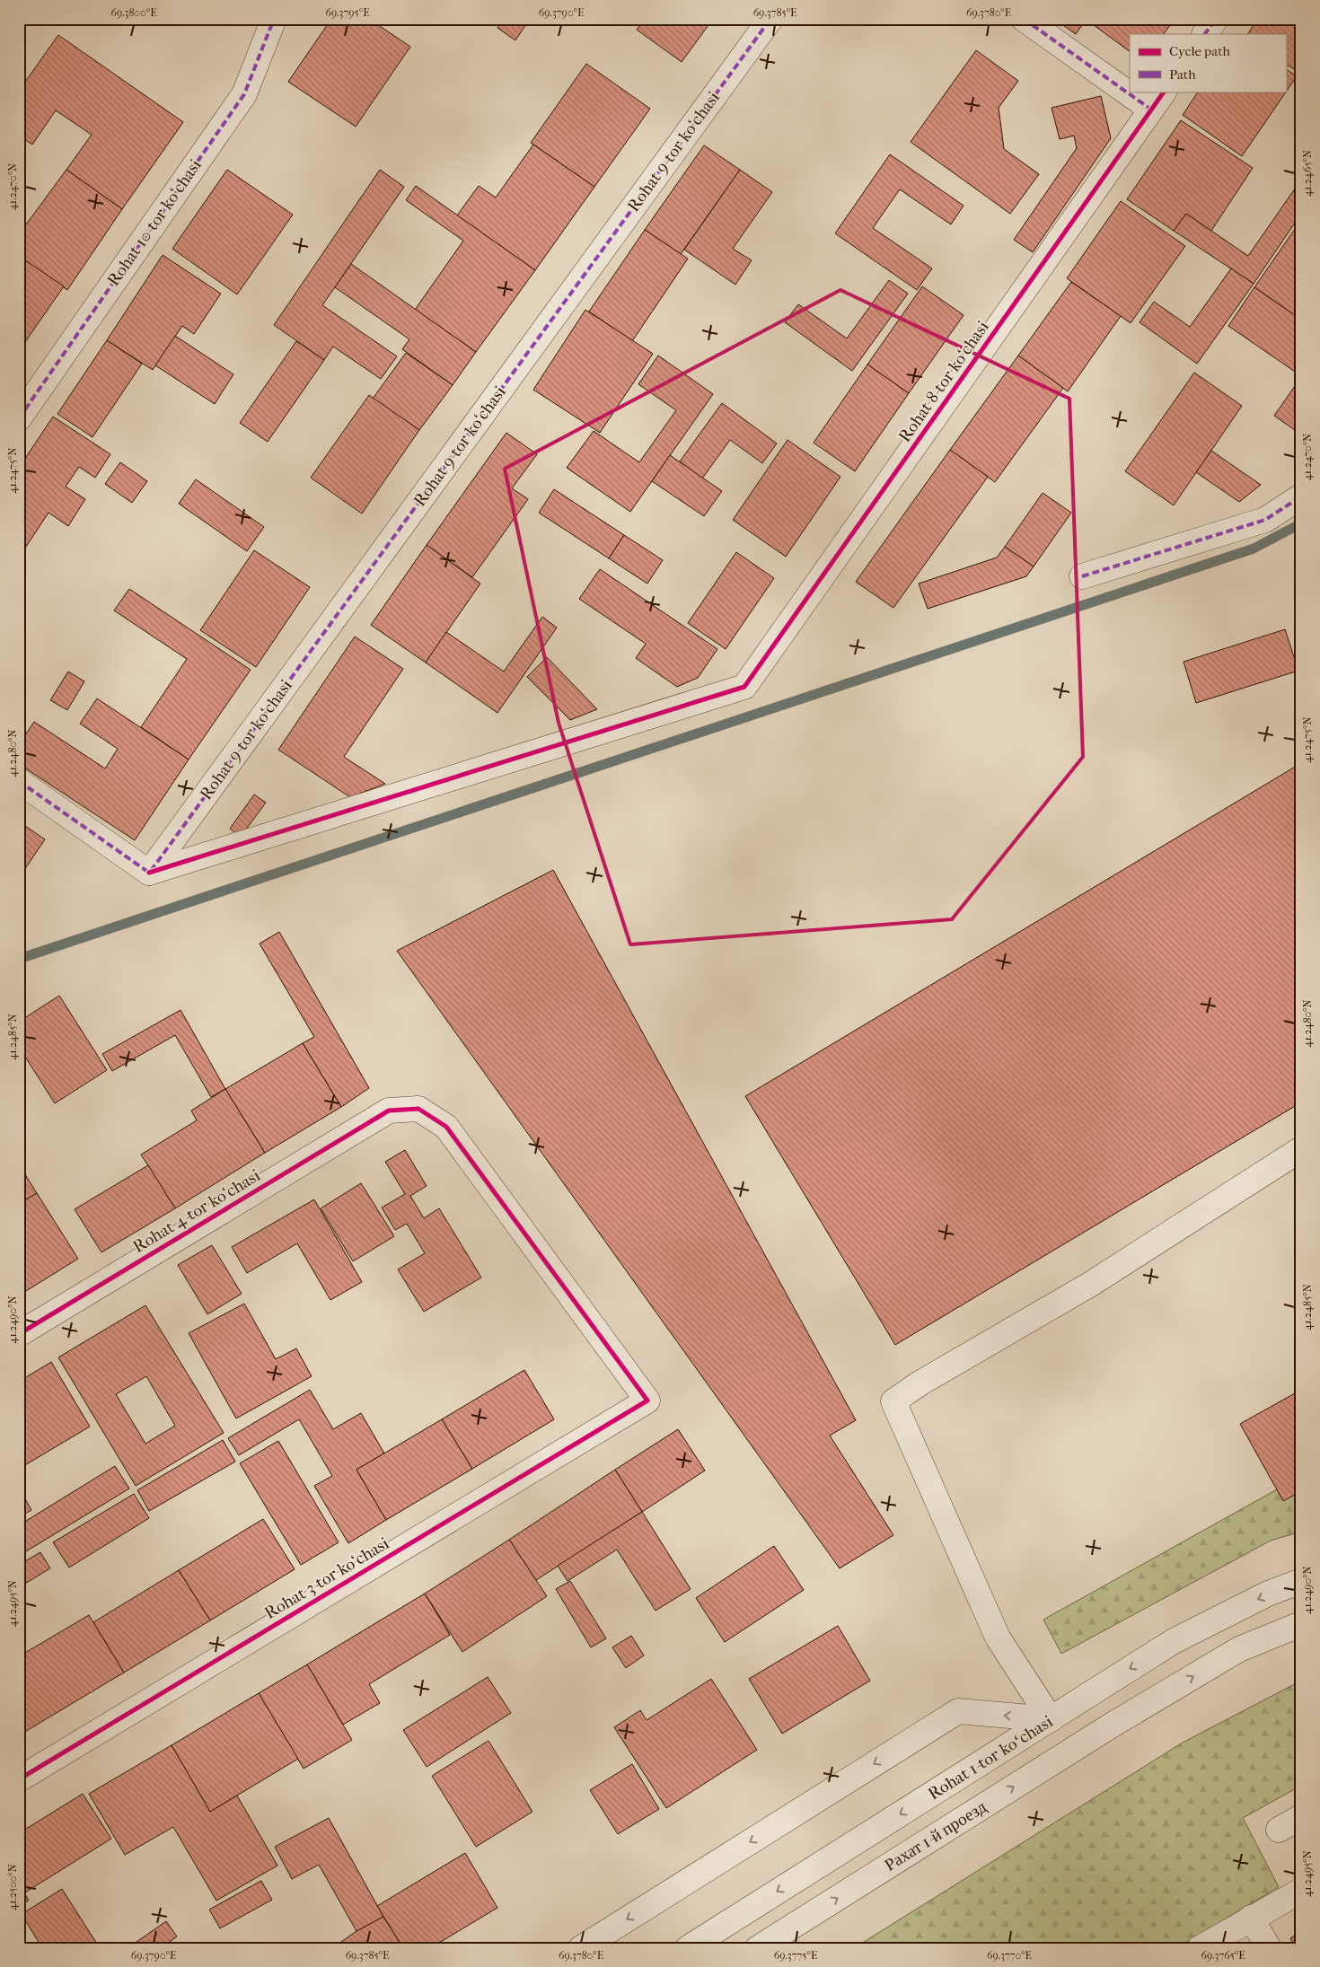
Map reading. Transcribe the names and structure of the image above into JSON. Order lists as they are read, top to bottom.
{
  "streets": {
    "street": [
      "Rohat 9-tor ko‘chasi",
      "Rohat 10-tor ko‘chasi",
      "Rohat 8-tor ko‘chasi",
      "Rohat 4-tor ko‘chasi",
      "Rohat 3-tor ko‘chasi",
      "Rohat 1-tor koʻchasi",
      "Рахат 1-й проезд"
    ]
  },
  "crossings": [
    ["Rohat 9-tor ko‘chasi", "Rohat 8-tor ko‘chasi"],
    ["Rohat 4-tor ko‘chasi", "Rohat 3-tor ko‘chasi"]
  ],
  "legend": ["Cycle path", "Path"],
  "coordinates": [
    "69.3800°E",
    "69.3795°E",
    "69.3790°E",
    "69.3785°E",
    "69.3780°E",
    "41.2465°N",
    "41.2470°N",
    "41.2475°N",
    "41.2480°N",
    "41.2485°N",
    "41.2490°N",
    "41.2495°N",
    "41.2500°N",
    "69.3775°E",
    "69.3770°E",
    "69.3765°E"
  ]
}
